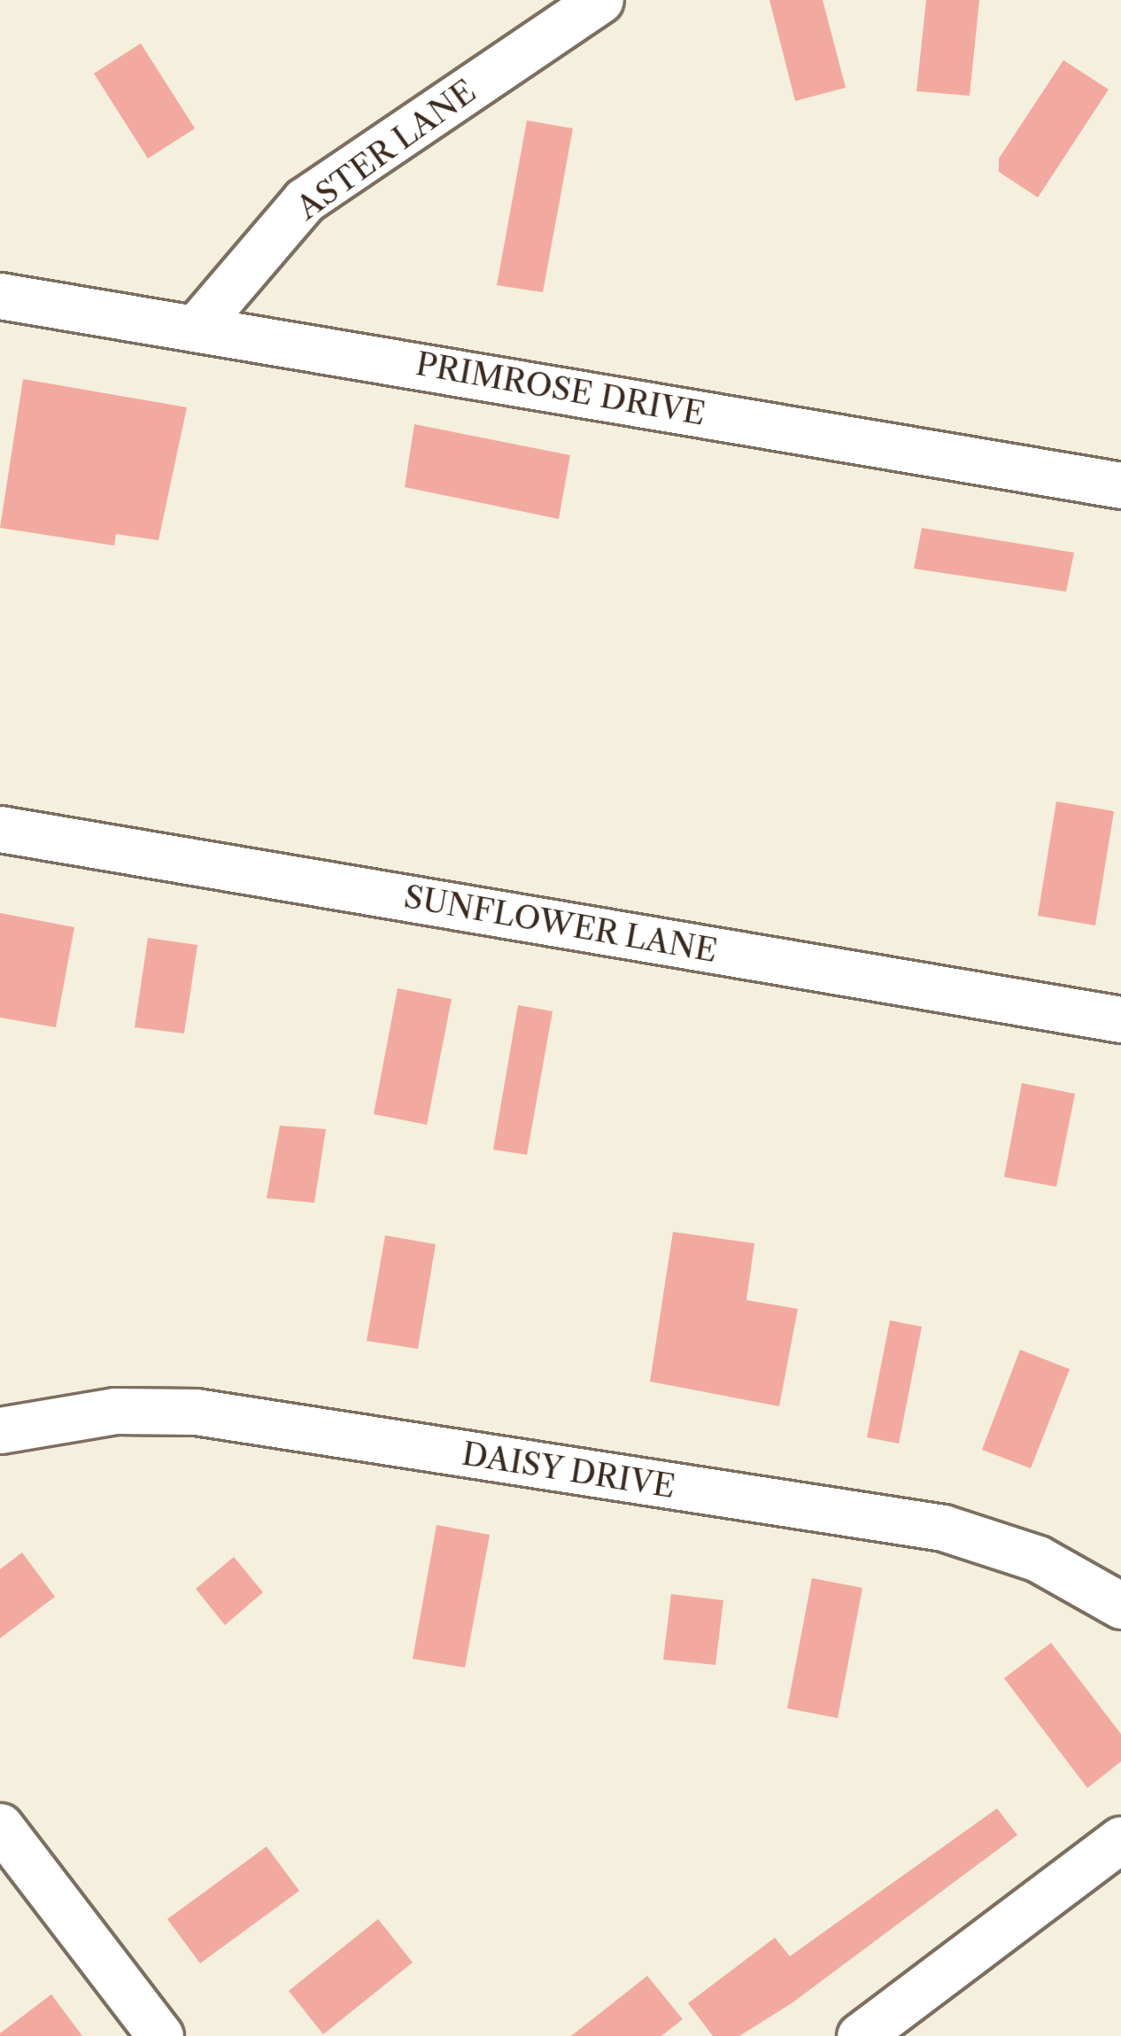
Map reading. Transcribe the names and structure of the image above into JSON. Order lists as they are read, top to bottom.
{
  "streets": {
    "street": [
      "ASTER LANE",
      "PRIMROSE DRIVE",
      "SUNFLOWER LANE",
      "DAISY DRIVE"
    ]
  },
  "crossings": [
    ["ASTER LANE", "PRIMROSE DRIVE"]
  ]
}
